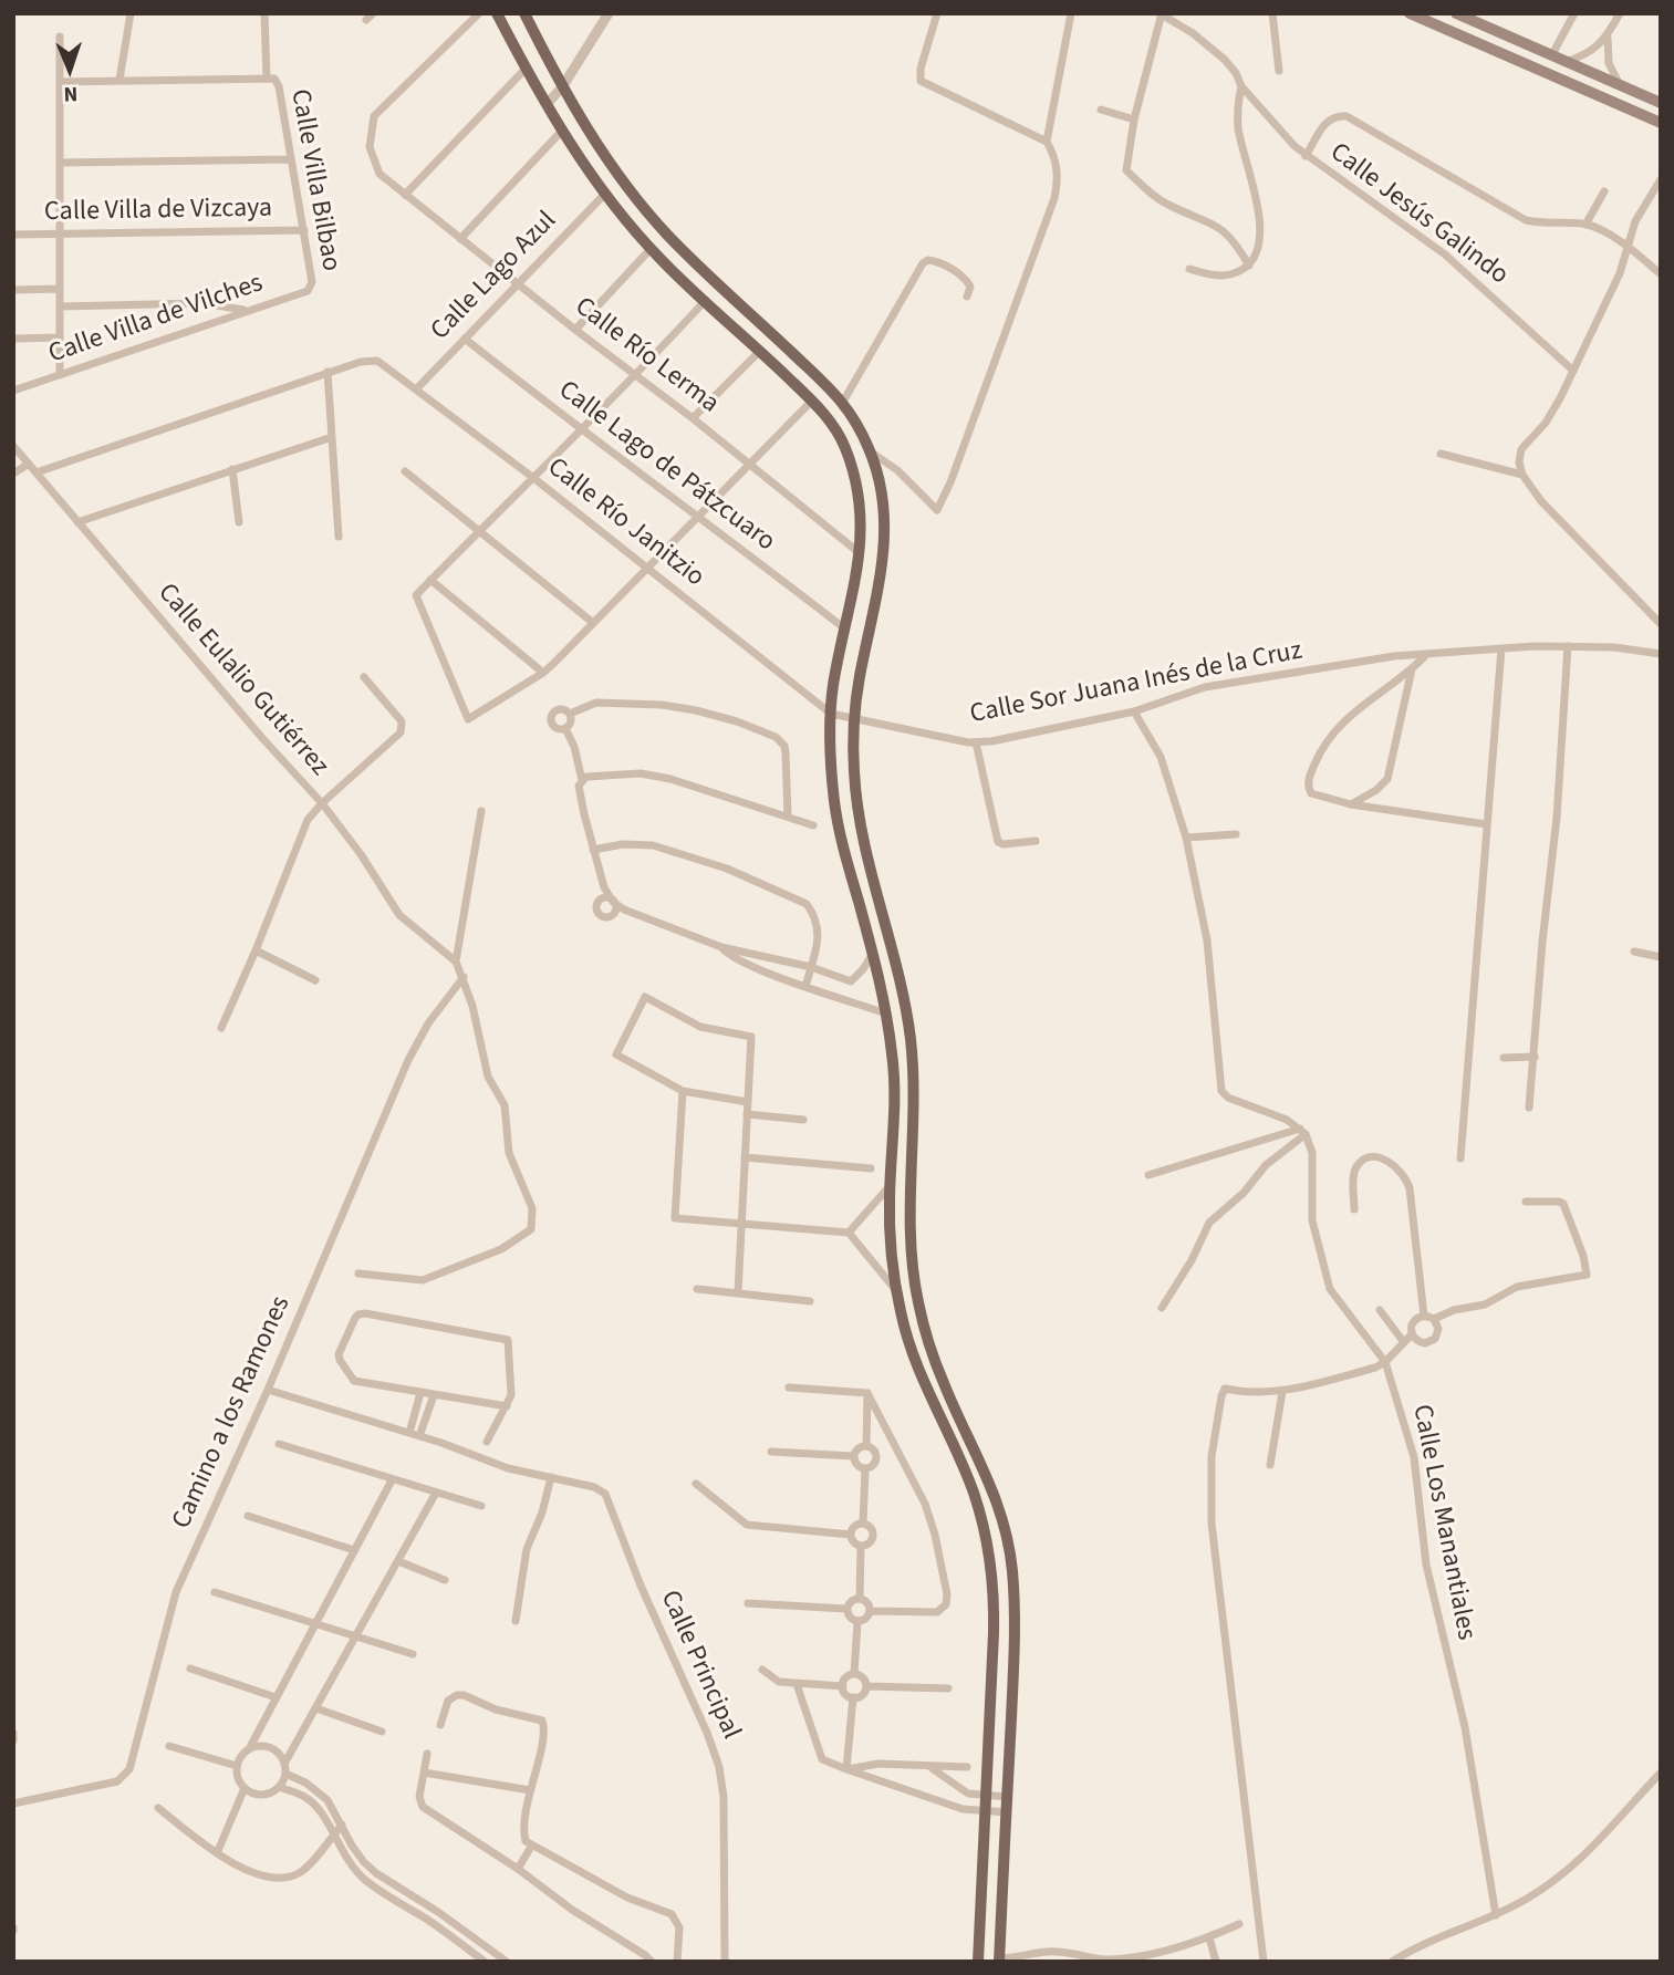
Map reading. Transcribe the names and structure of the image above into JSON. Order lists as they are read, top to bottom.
{
  "streets": {
    "street": [
      "Calle Villa Bilbao",
      "Calle Villa de Vizcaya",
      "Calle Jesús Galindo",
      "Calle Lago Azul",
      "Calle Villa de Vilches",
      "Calle Río Lerma",
      "Calle Lago de Pátzcuaro",
      "Calle Río Janitzio",
      "Calle Eulalio Gutiérrez",
      "Calle Sor Juana Inés de la Cruz",
      "Camino a los Ramones",
      "Calle Los Manantiales",
      "Calle Principal"
    ]
  },
  "crossings": [
    ["Calle Villa Bilbao", "Calle Villa de Vizcaya"],
    ["Calle Villa Bilbao", "Calle Villa de Vilches"],
    ["Calle Lago Azul", "Calle Río Lerma"],
    ["Calle Lago Azul", "Calle Lago de Pátzcuaro"],
    ["Calle Lago Azul", "Calle Río Janitzio"],
    ["Calle Río Janitzio", "Calle Sor Juana Inés de la Cruz"],
    ["Camino a los Ramones", "Calle Principal"]
  ],
  "north": "bottom"
}
